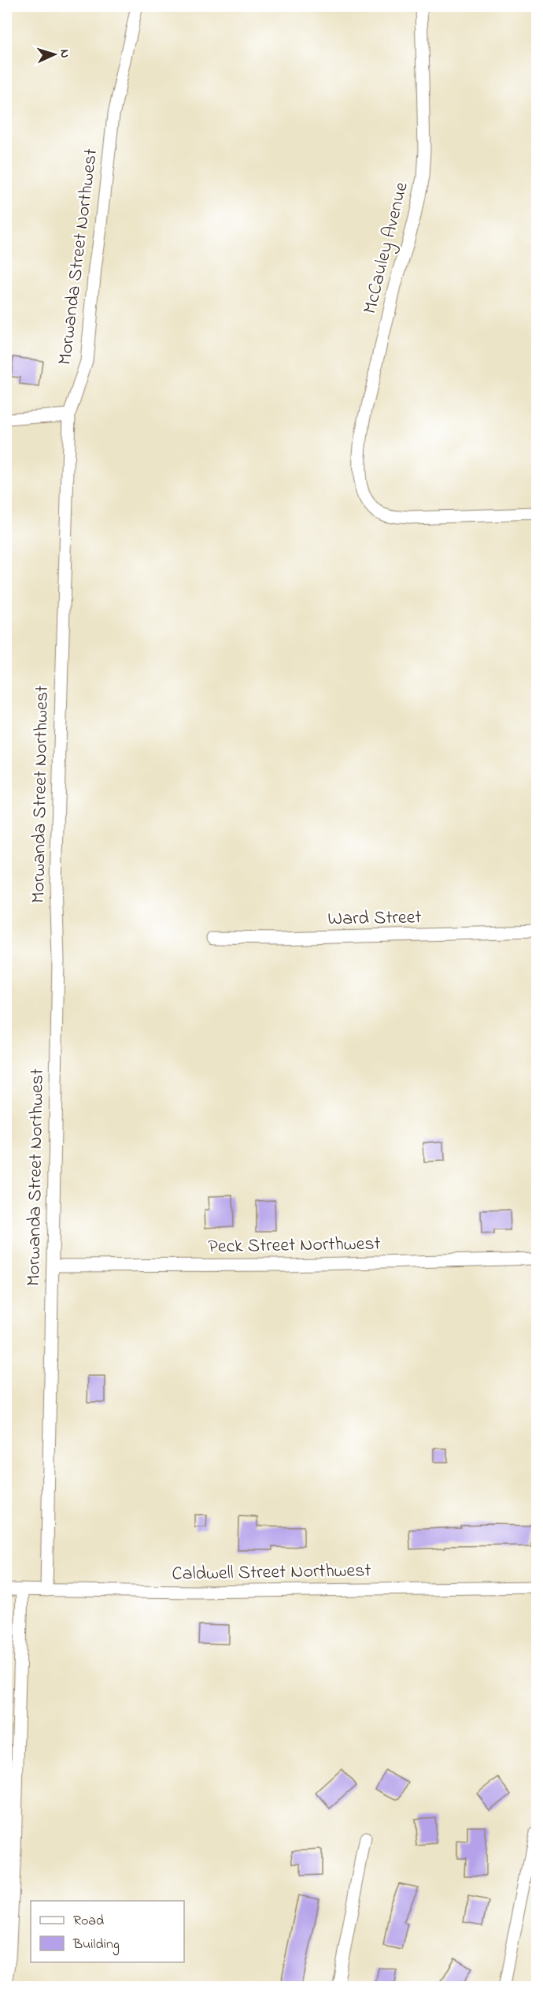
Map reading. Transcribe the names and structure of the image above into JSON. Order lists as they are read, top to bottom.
{
  "streets": {
    "street": [
      "McCauley Avenue",
      "Morwanda Street Northwest",
      "Ward Street",
      "Peck Street Northwest",
      "Caldwell Street Northwest"
    ]
  },
  "crossings": [
    ["Morwanda Street Northwest", "Peck Street Northwest"],
    ["Morwanda Street Northwest", "Caldwell Street Northwest"]
  ],
  "legend": ["Road", "Building"],
  "north": "right"
}
